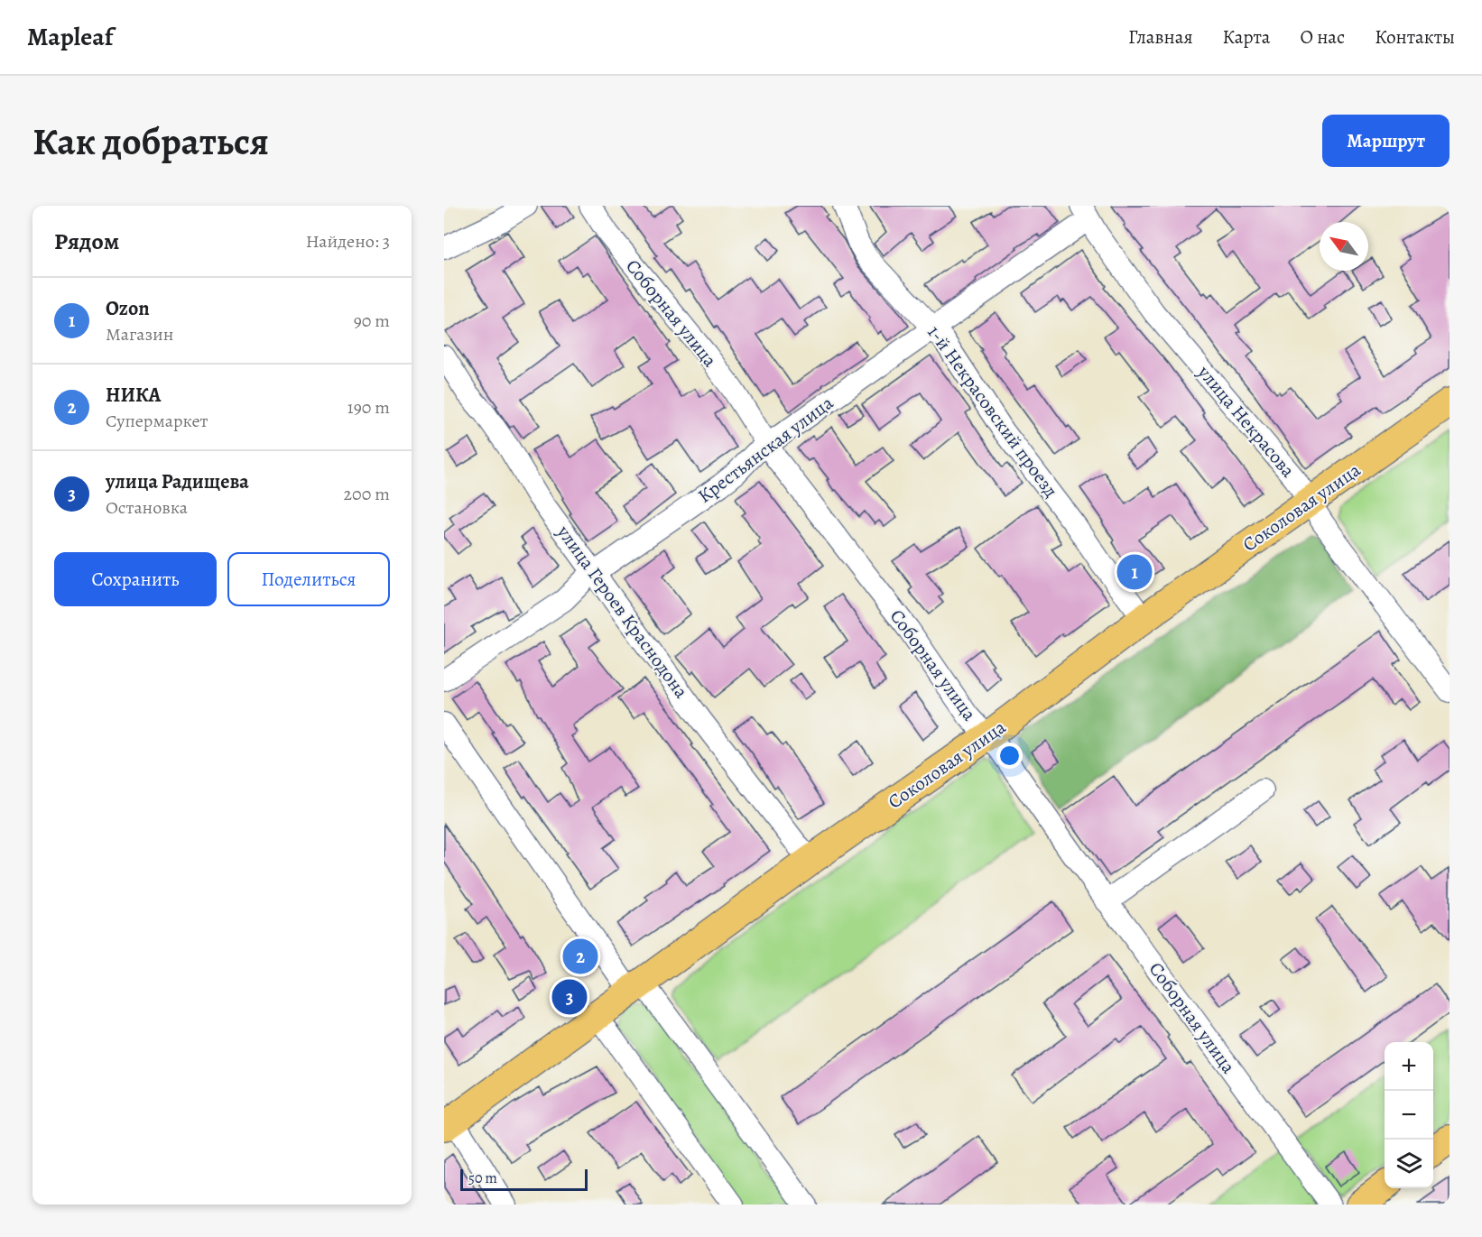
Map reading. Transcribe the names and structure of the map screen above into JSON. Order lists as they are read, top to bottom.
{
  "streets": {
    "main road": ["Соколовая улица"],
    "street": [
      "Соборная улица",
      "1-й Некрасовский проезд",
      "улица Некрасова",
      "Крестьянская улица",
      "улица Героев Краснодона"
    ]
  },
  "crossings": [
    ["Соборная улица", "Крестьянская улица"],
    ["Соборная улица", "Соколовая улица"],
    ["1-й Некрасовский проезд", "Крестьянская улица"],
    ["1-й Некрасовский проезд", "Соколовая улица"],
    ["улица Некрасова", "Крестьянская улица"],
    ["улица Некрасова", "Соколовая улица"],
    ["Крестьянская улица", "улица Героев Краснодона"],
    ["Соколовая улица", "улица Героев Краснодона"]
  ],
  "scale_bar": "50 m",
  "north": "top left",
  "page": {
    "header": "Mapleaf",
    "nav": [
      "Главная",
      "Карта",
      "О нас",
      "Контакты"
    ],
    "buttons": [
      "Маршрут",
      ["Сохранить", "Поделиться"]
    ],
    "title": "Как добраться",
    "heading": ["Рядом", "Найдено: 3"],
    "list": [
      {
        "mark": "1",
        "name": "Ozon",
        "note": "Магазин",
        "value": "90 m"
      },
      {
        "mark": "2",
        "name": "НИКА",
        "note": "Супермаркет",
        "value": "190 m"
      },
      {
        "mark": "3",
        "name": "улица Радищева",
        "note": "Остановка",
        "value": "200 m"
      }
    ],
    "pins": ["1", "2", "3"],
    "map_buttons": ["+", "−"],
    "scale": "50 m"
  }
}
